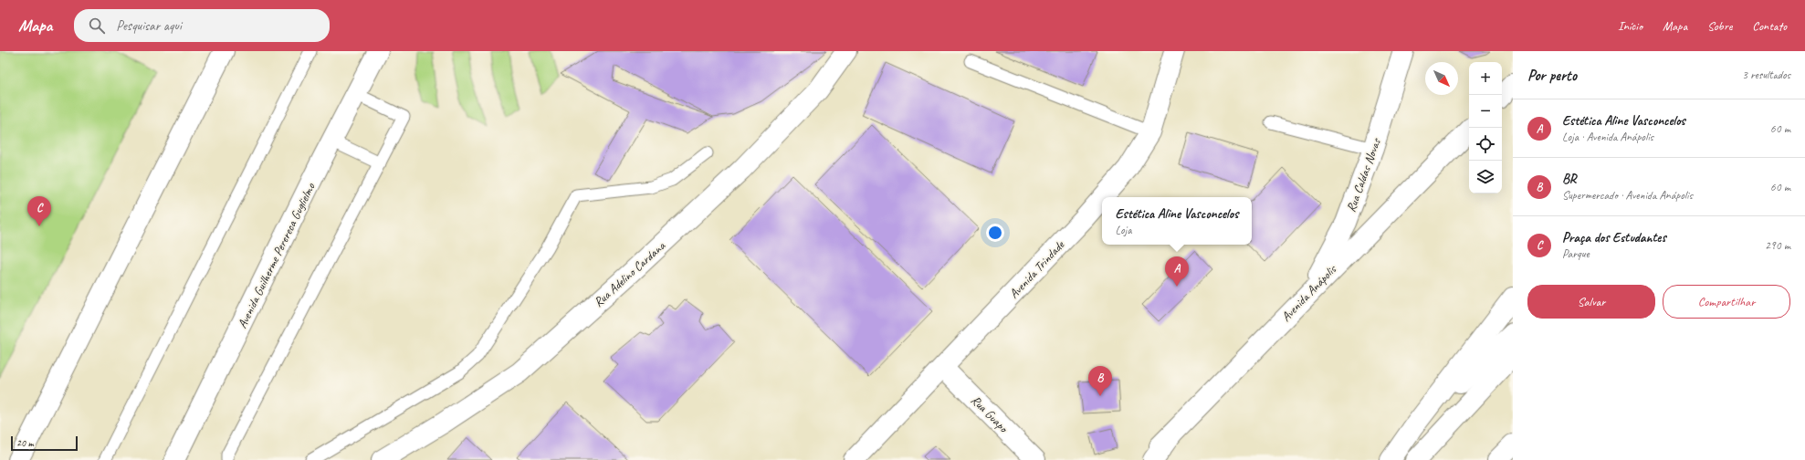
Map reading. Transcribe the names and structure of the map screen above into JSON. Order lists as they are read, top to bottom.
{
  "streets": {
    "main road": [
      "Rua Caldas Novas",
      "Avenida Guilherme Perereca Guglielmo",
      "Avenida Trindade",
      "Rua Adelino Cardana",
      "Avenida Anápolis",
      "Rua Guapo"
    ]
  },
  "crossings": [
    ["Rua Caldas Novas", "Avenida Anápolis"],
    ["Avenida Trindade", "Rua Guapo"]
  ],
  "scale_bar": "20 m",
  "north": "bottom right",
  "page": {
    "header": "Mapa",
    "search": "Pesquisar aqui",
    "nav": [
      "Início",
      "Mapa",
      "Sobre",
      "Contato"
    ],
    "heading": ["Por perto", "3 resultados"],
    "map_buttons": ["+", "−"],
    "list": [
      {
        "mark": "A",
        "name": "Estética Aline Vasconcelos",
        "note": "Loja · Avenida Anápolis",
        "value": "60 m"
      },
      {
        "mark": "B",
        "name": "BR",
        "note": "Supermercado · Avenida Anápolis",
        "value": "60 m"
      },
      {
        "mark": "C",
        "name": "Praça dos Estudantes",
        "note": "Parque",
        "value": "290 m"
      }
    ],
    "pins": ["C", "A", "B"],
    "popup": ["Estética Aline Vasconcelos", "Loja"],
    "buttons": ["Salvar", "Compartilhar"],
    "scale": "20 m"
  }
}
